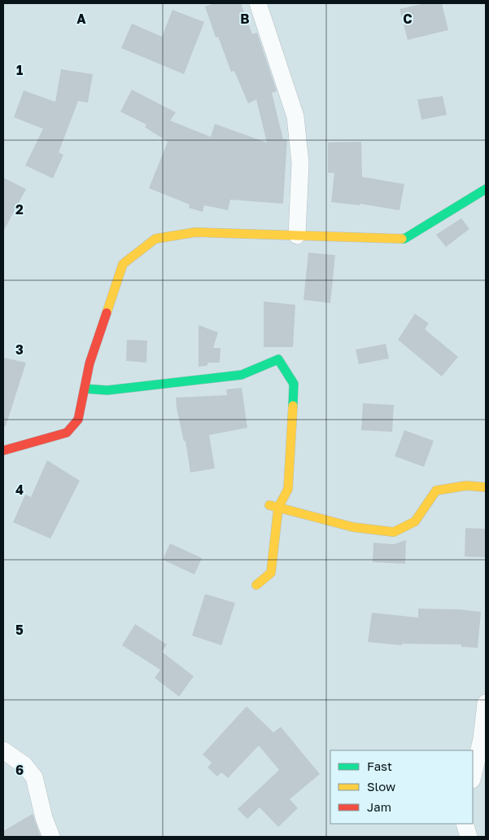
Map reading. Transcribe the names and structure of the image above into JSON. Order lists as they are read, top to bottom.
{
  "legend": ["Fast", "Slow", "Jam"],
  "grid": {
    "columns": ["A", "B", "C"],
    "rows": [
      "1",
      "2",
      "3",
      "4",
      "5",
      "6"
    ]
  }
}
